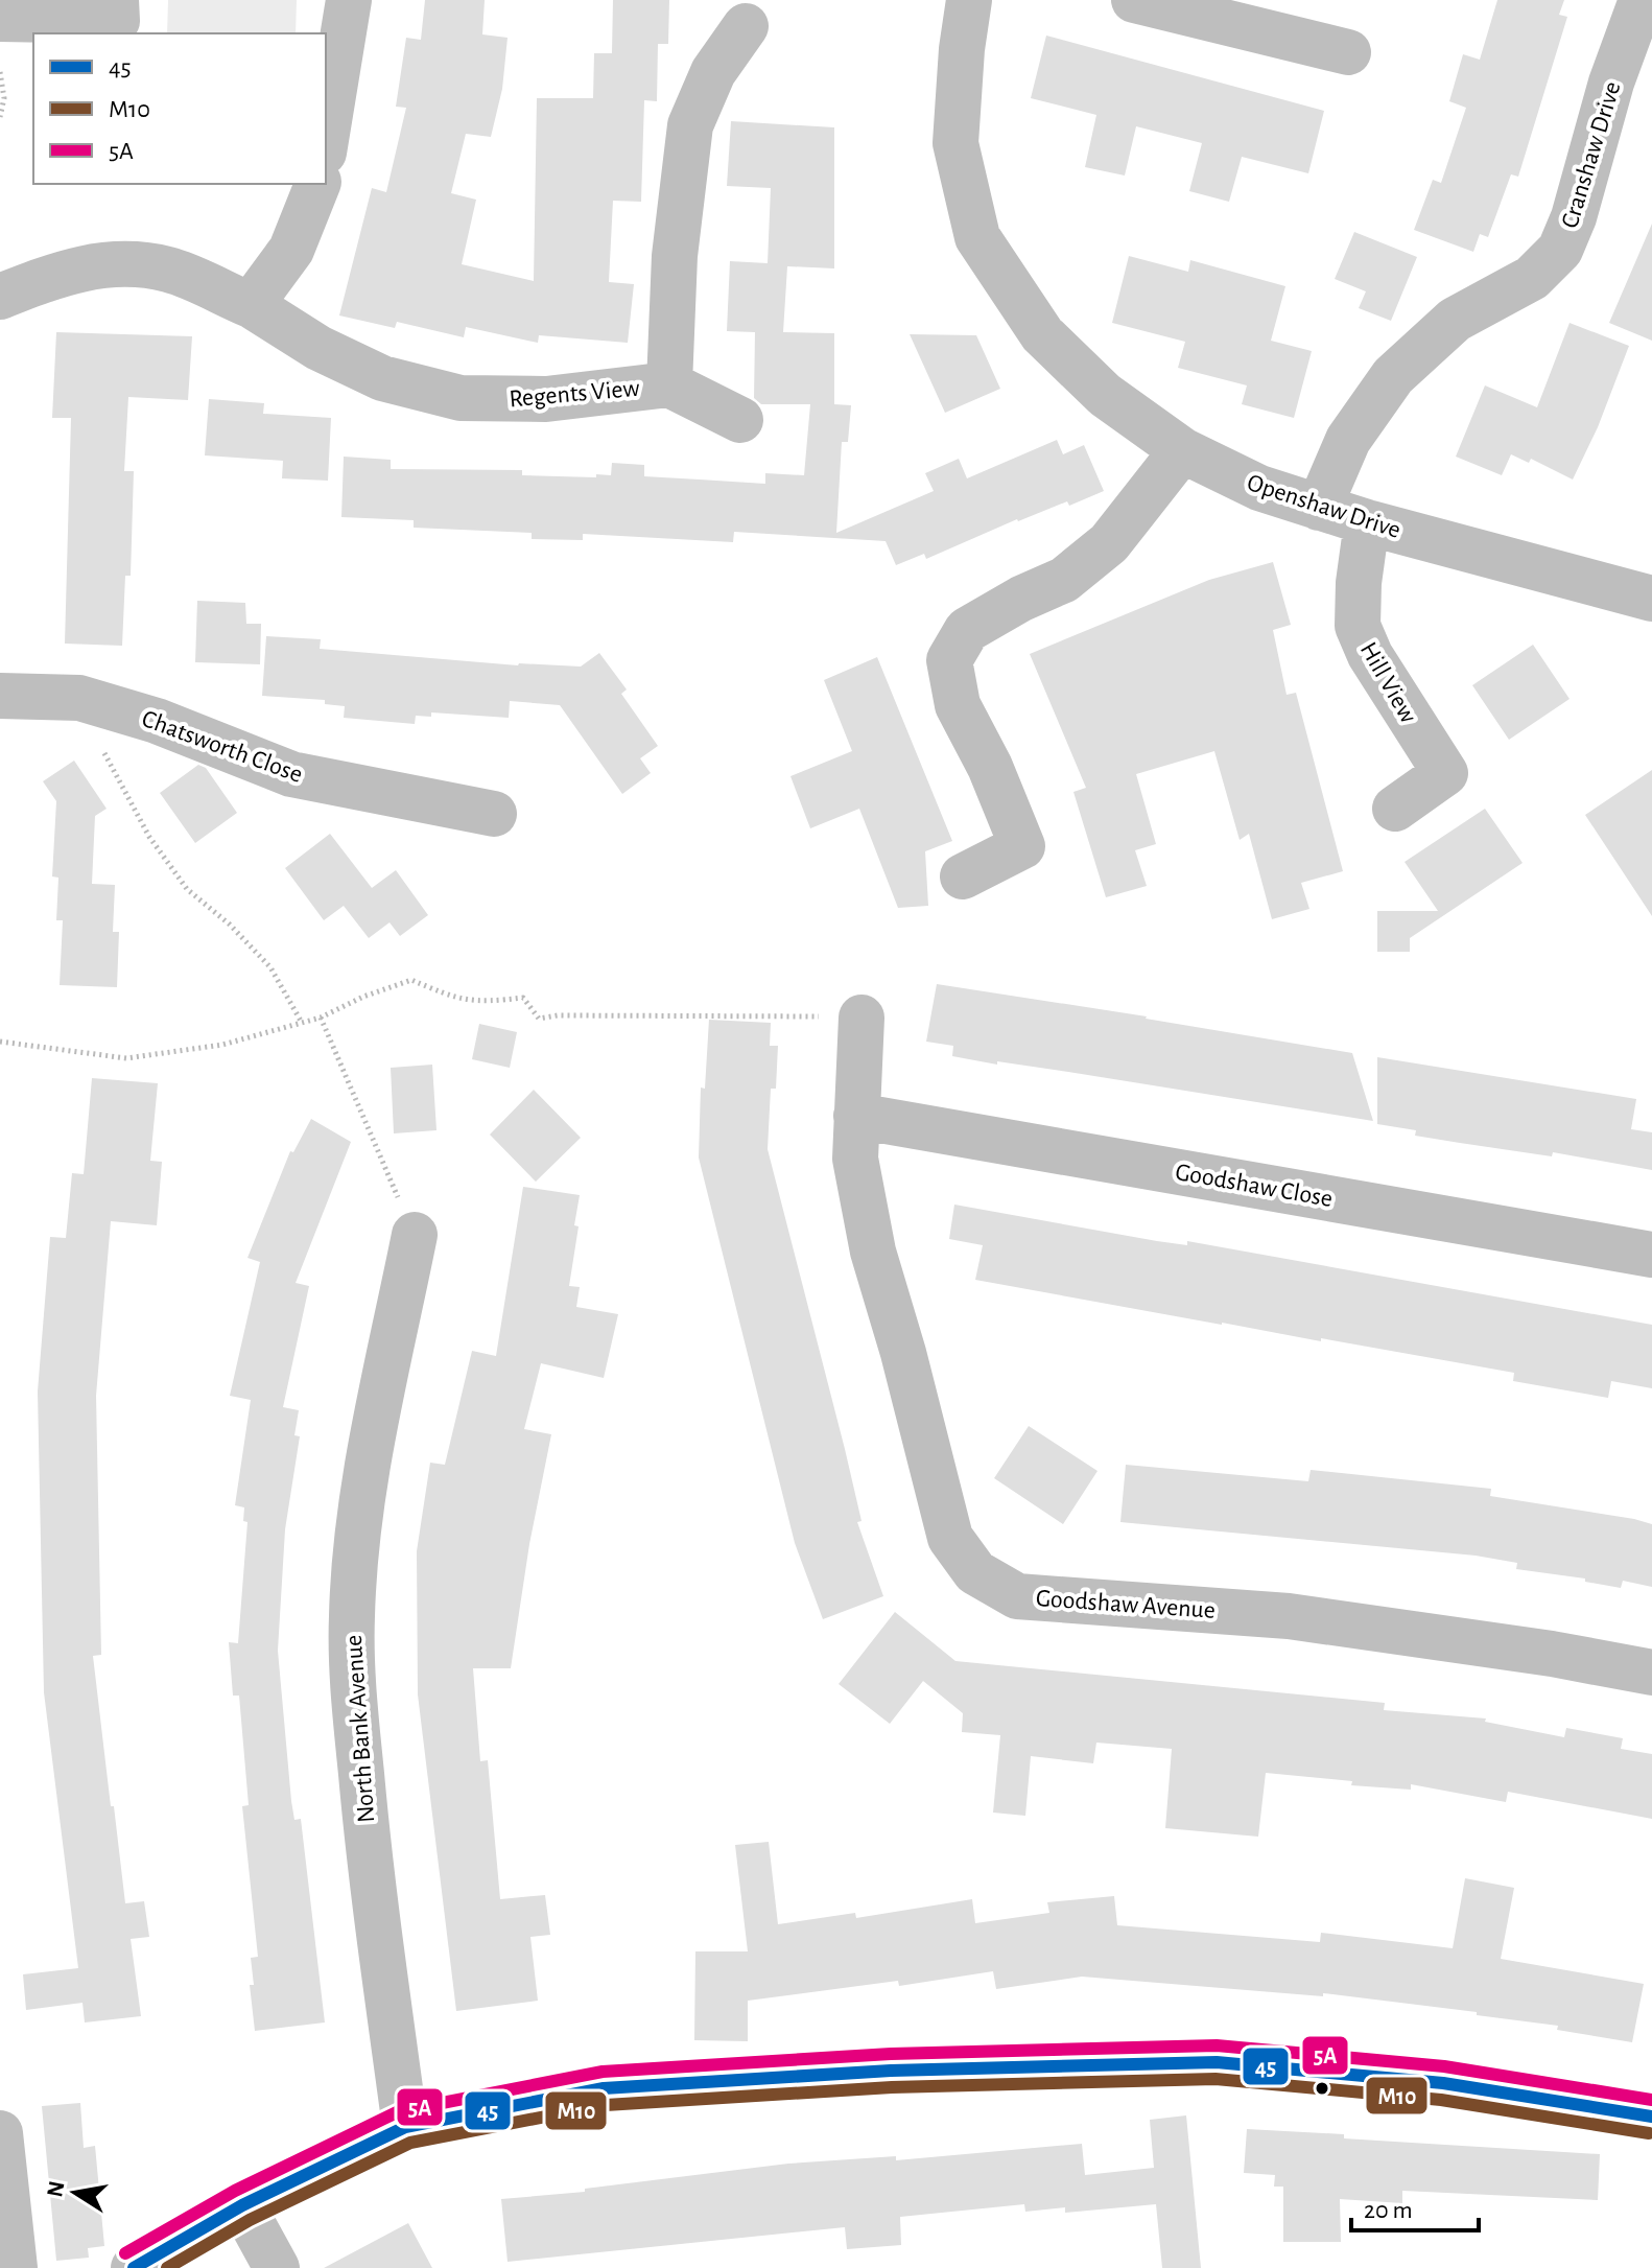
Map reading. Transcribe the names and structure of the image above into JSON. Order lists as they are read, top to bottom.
{
  "streets": {
    "street": [
      "Cranshaw Drive",
      "Regents View",
      "Openshaw Drive",
      "Hill View",
      "Chatsworth Close",
      "Goodshaw Close",
      "Goodshaw Avenue",
      "North Bank Avenue"
    ]
  },
  "crossings": [
    ["Cranshaw Drive", "Openshaw Drive"],
    ["Openshaw Drive", "Hill View"],
    ["Goodshaw Close", "Goodshaw Avenue"]
  ],
  "lines": ["transit line 5A", "transit line 45", "transit line M10"],
  "legend": ["45", "M10", "5A"],
  "scale_bar": "20 m",
  "north": "left"
}
